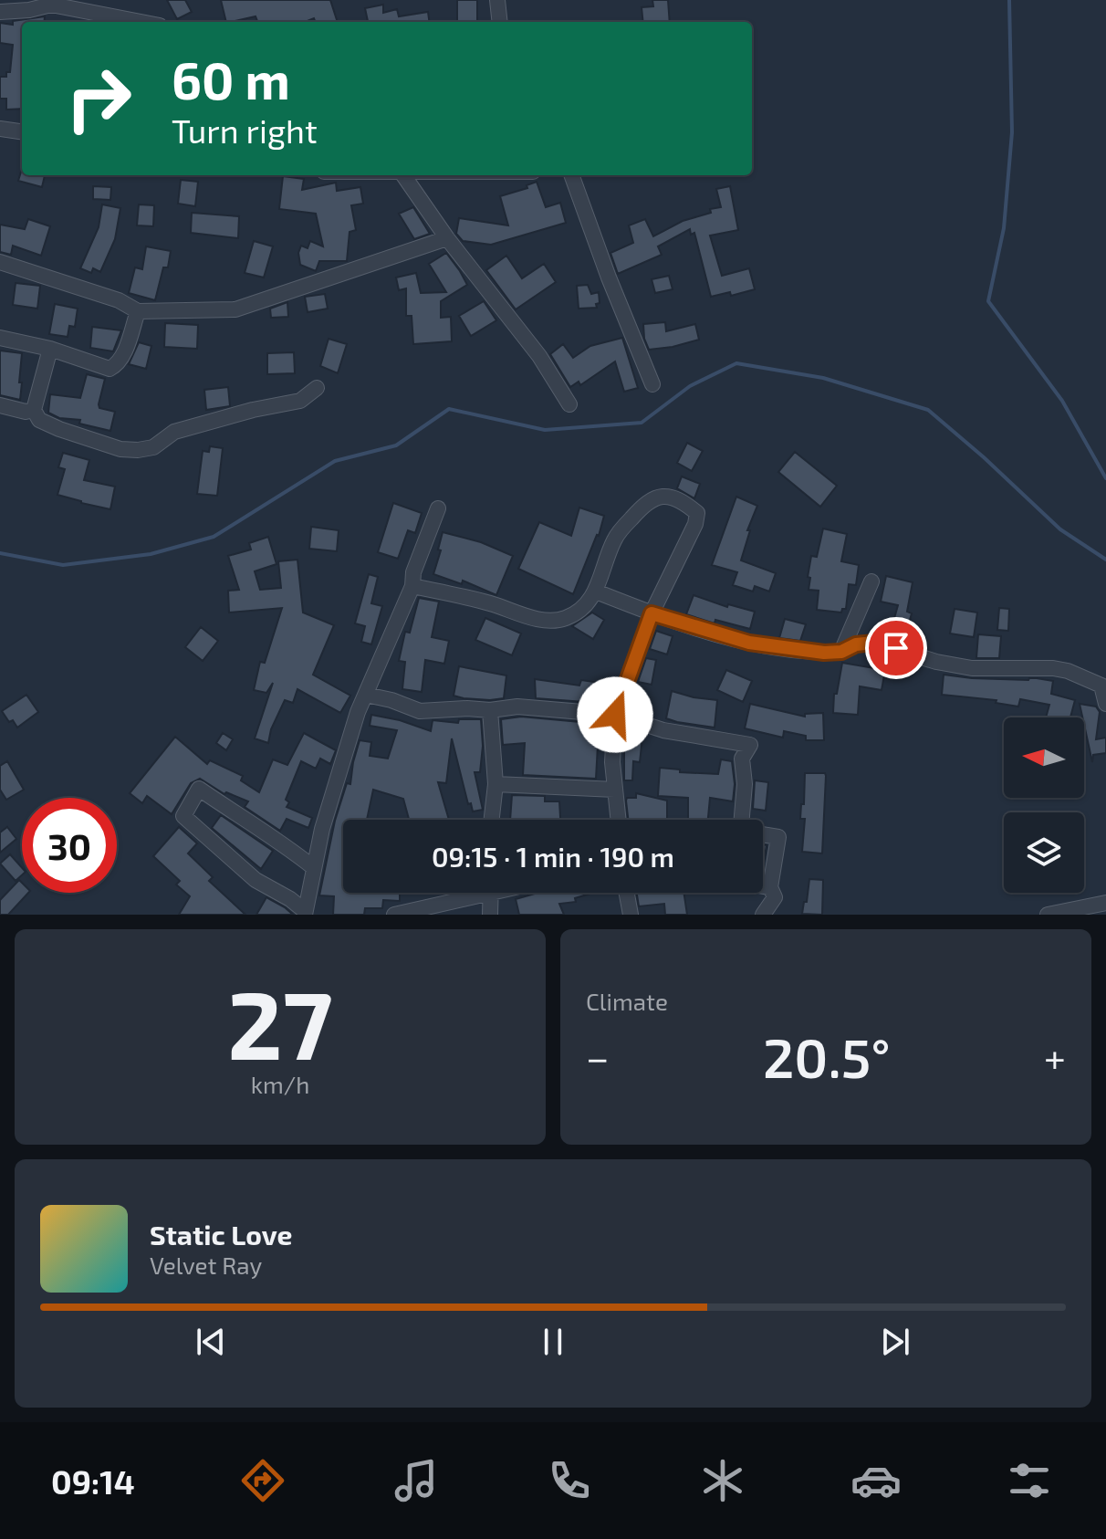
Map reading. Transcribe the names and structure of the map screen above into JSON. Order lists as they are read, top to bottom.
{
  "north": "left",
  "page": {
    "turn": ["60 m", "Turn right"],
    "limit": "30",
    "trip": "09:15 · 1 min · 190 m",
    "tile": [
      ["27", "km/h"],
      "Climate"
    ],
    "heat": ["−", "20.5°", "+"],
    "song": ["Static Love", "Velvet Ray"],
    "tabs": "09:14"
  }
}
